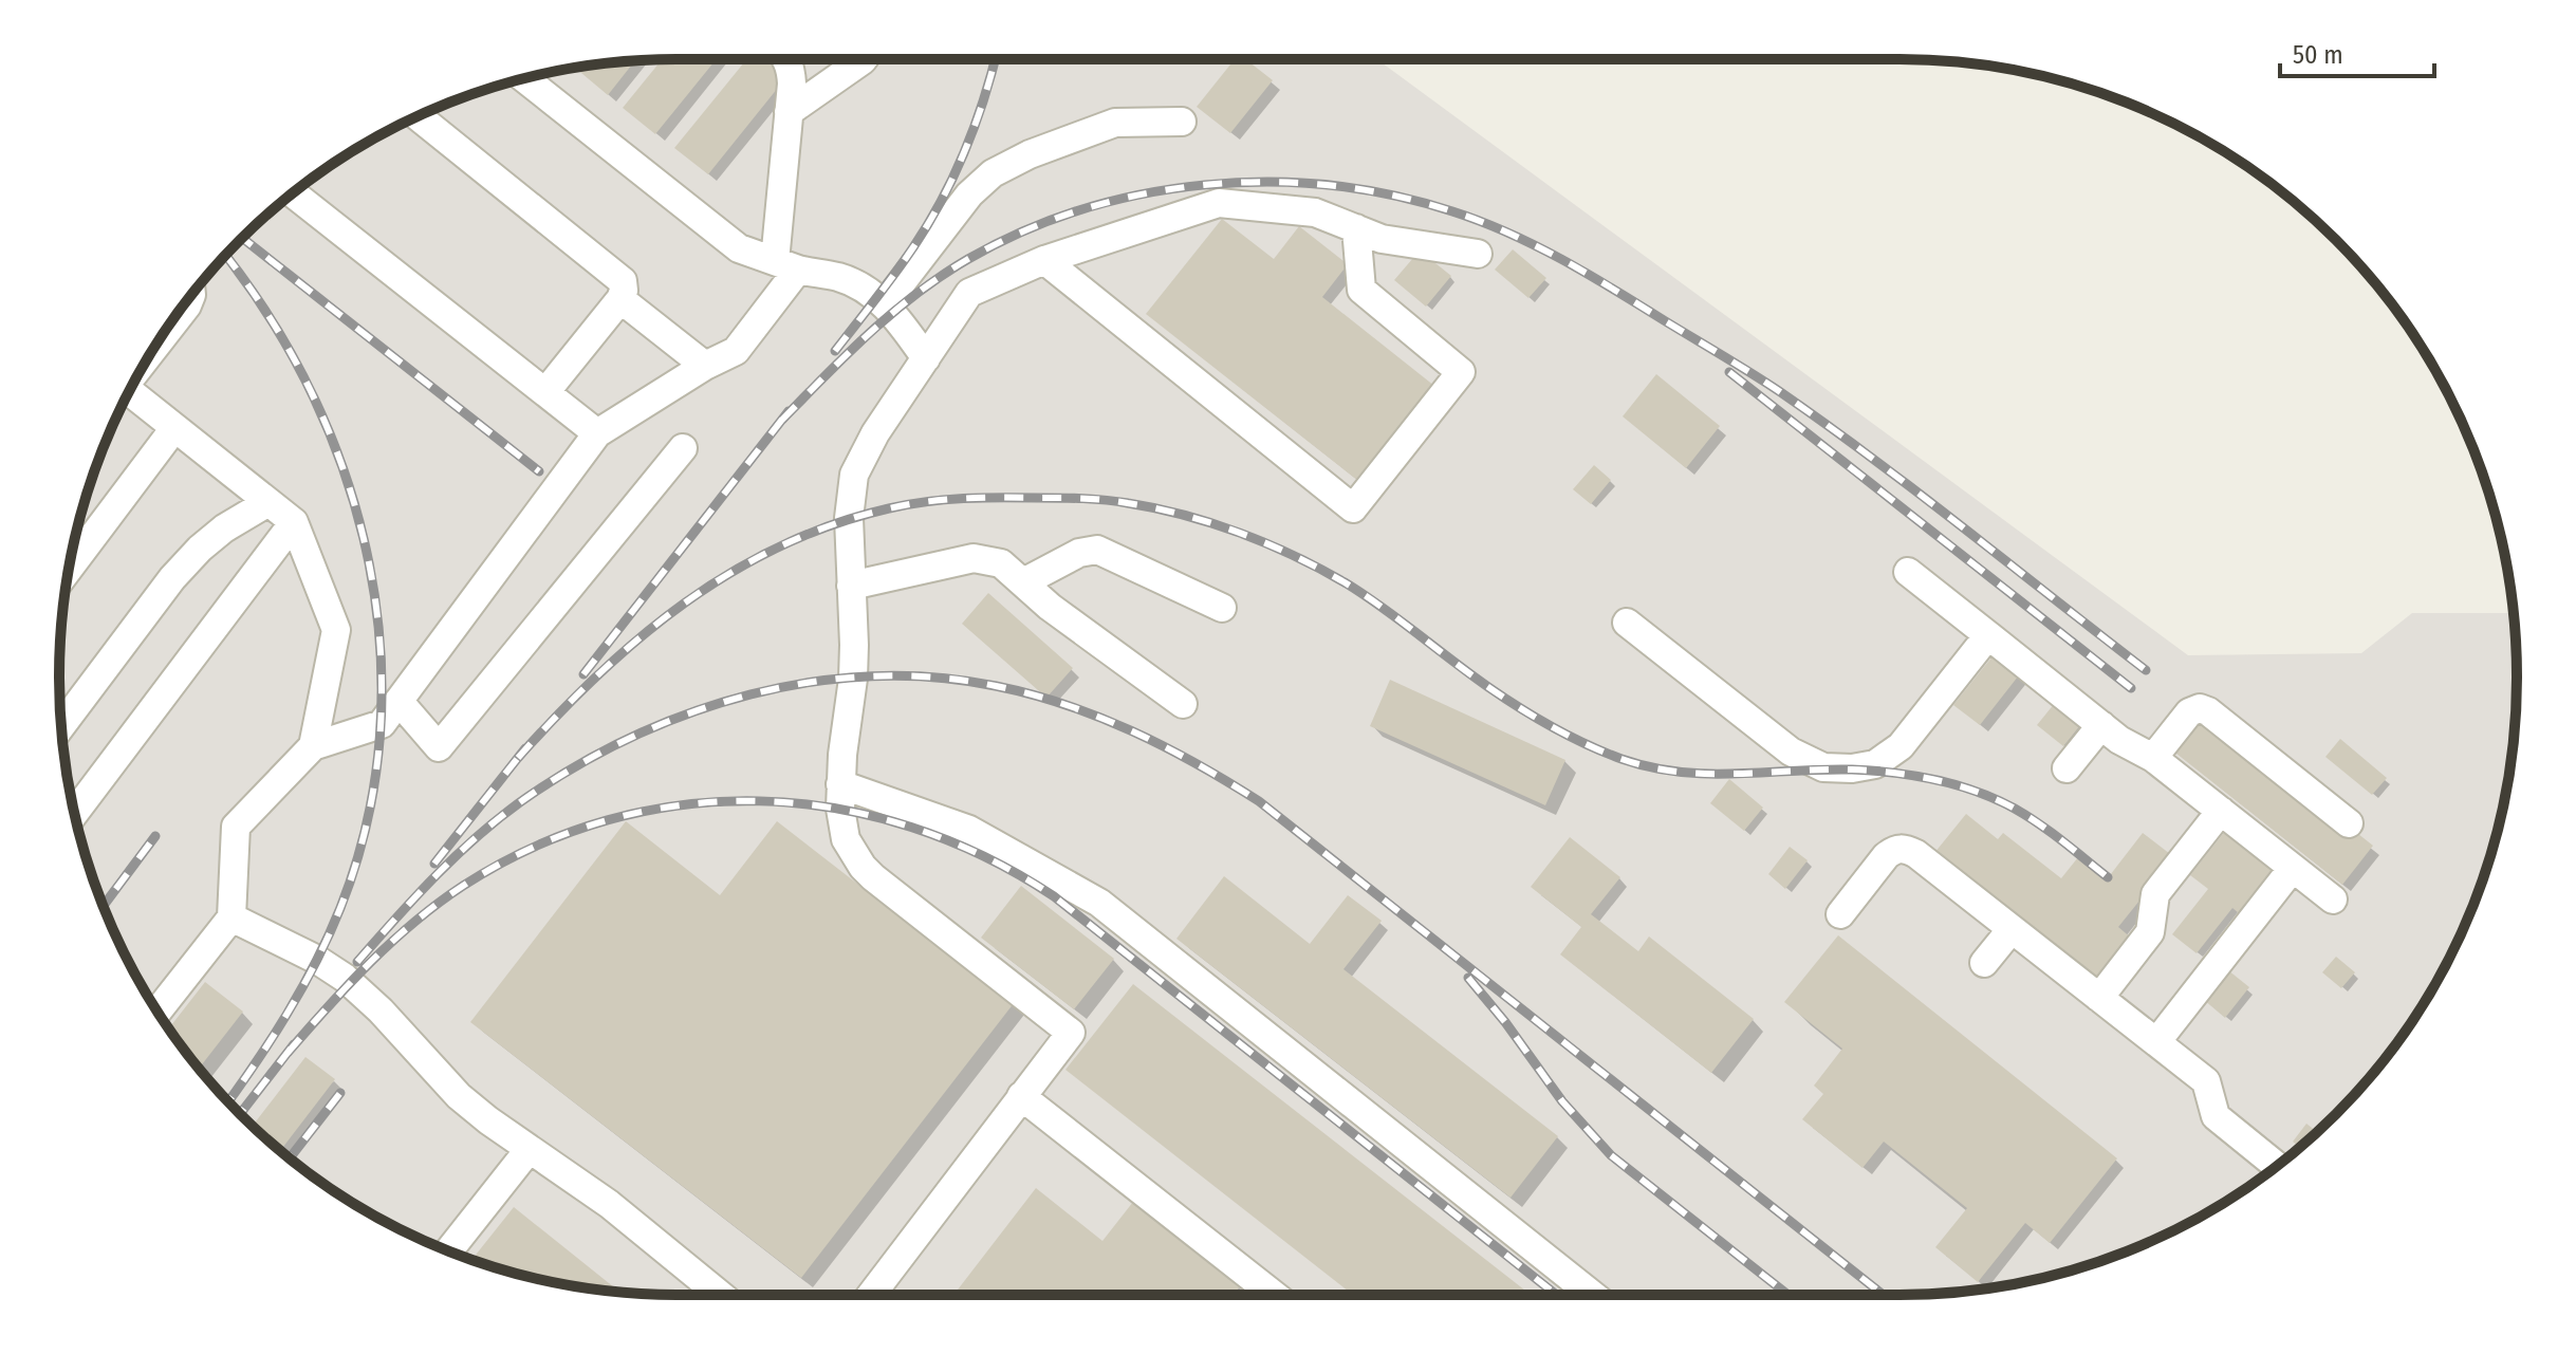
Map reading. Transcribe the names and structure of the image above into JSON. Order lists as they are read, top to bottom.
{
  "scale_bar": "50 m"
}
